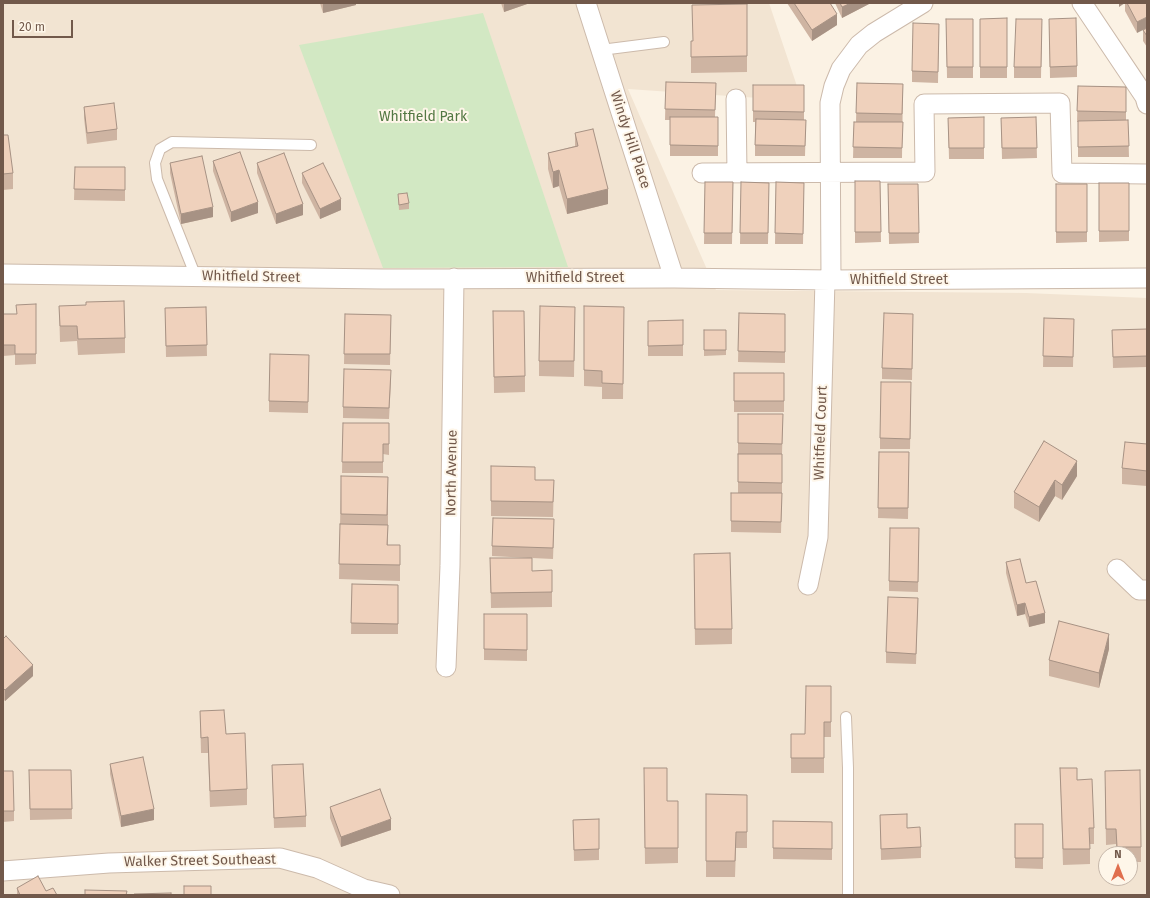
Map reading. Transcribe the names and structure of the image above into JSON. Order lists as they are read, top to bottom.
{
  "streets": {
    "street": [
      "Windy Hill Place",
      "Whitfield Street",
      "Whitfield Court",
      "North Avenue",
      "Walker Street Southeast"
    ]
  },
  "crossings": [
    ["Windy Hill Place", "Whitfield Street"],
    ["Whitfield Street", "Whitfield Court"],
    ["Whitfield Street", "North Avenue"]
  ],
  "parks": ["Whitfield Park"],
  "scale_bar": "20 m",
  "north": "top"
}
